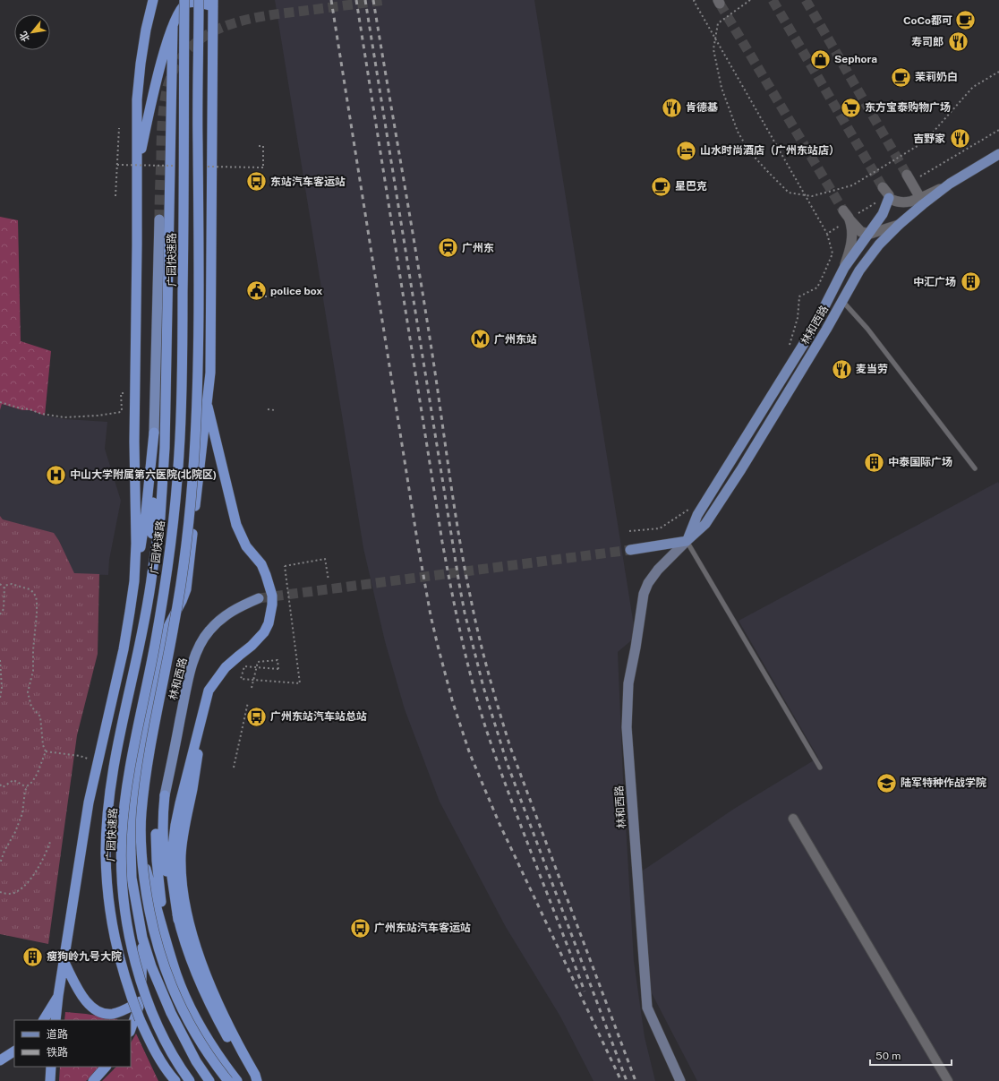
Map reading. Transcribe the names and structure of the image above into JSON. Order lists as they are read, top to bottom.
{
  "streets": {
    "highway": ["广园快速路"],
    "main road": ["林和西路"]
  },
  "places": {
    "cafe": ["CoCo都可", "茉莉奶白", "星巴克"],
    "restaurant": [
      "寿司郎",
      "肯德基",
      "吉野家",
      "麦当劳"
    ],
    "shop": ["Sephora"],
    "supermarket": ["东方宝泰购物广场"],
    "hotel": ["山水时尚酒店（广州东站店）"],
    "bus stop": ["东站汽车客运站", "广州东站汽车站总站", "广州东站汽车客运站"],
    "station": ["广州东"],
    "building": ["中汇广场", "中泰国际广场", "瘦狗岭九号大院"],
    "public building": ["police box"],
    "metro station": ["广州东站"],
    "hospital": ["中山大学附属第六医院(北院区)"],
    "school or university": ["陆军特种作战学院"]
  },
  "legend": ["道路", "铁路"],
  "scale_bar": "50 m",
  "north": "bottom left"
}
